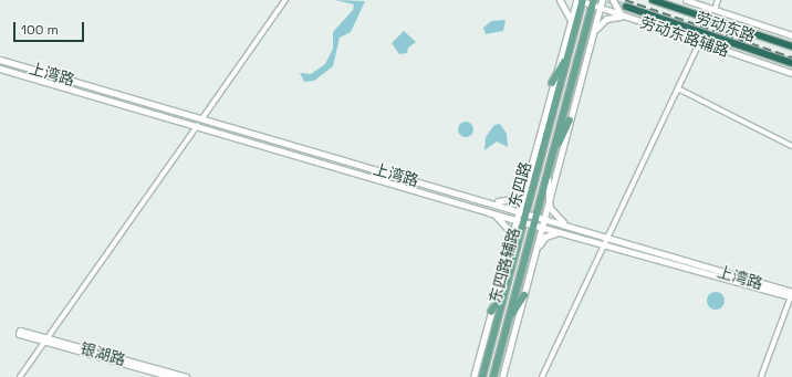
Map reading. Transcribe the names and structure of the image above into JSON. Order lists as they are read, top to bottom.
{
  "streets": {
    "highway": ["劳动东路"],
    "main road": [
      "劳动东路辅路",
      "上湾路",
      "东四路",
      "东四路辅路",
      "银湖路"
    ]
  },
  "crossings": [
    ["劳动东路辅路", "东四路"],
    ["劳动东路辅路", "东四路辅路"],
    ["上湾路", "东四路"],
    ["上湾路", "东四路辅路"],
    ["东四路", "东四路辅路"]
  ],
  "scale_bar": "100 m"
}
